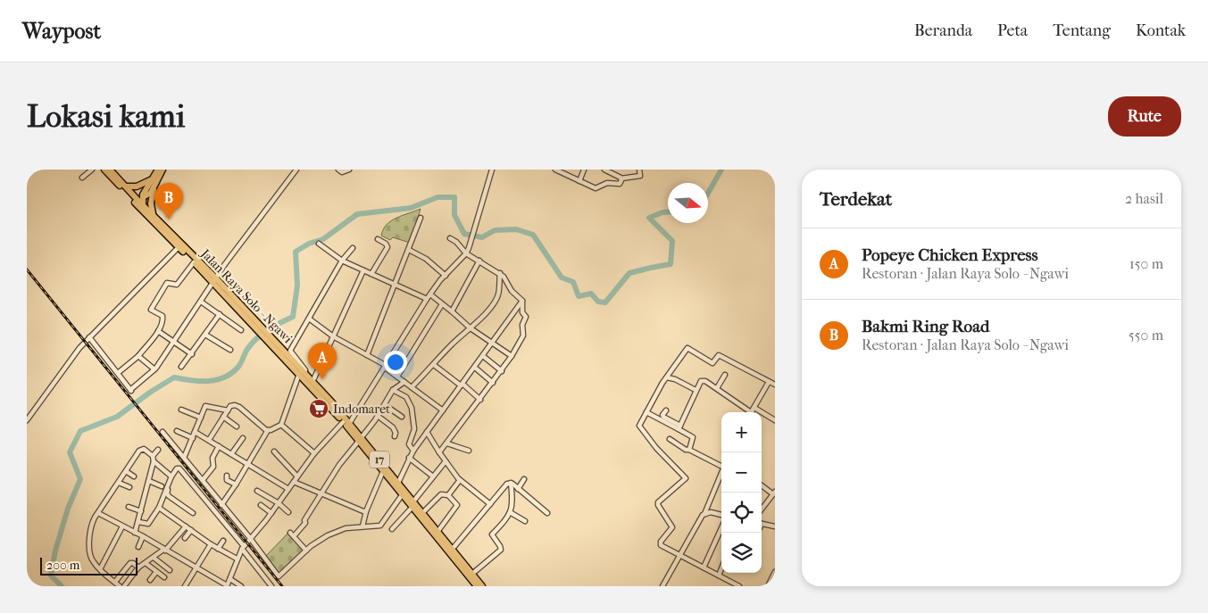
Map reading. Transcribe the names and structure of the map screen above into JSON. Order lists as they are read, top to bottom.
{
  "streets": {
    "highway": ["Jalan Raya Solo - Ngawi", "17"]
  },
  "places": {
    "supermarket": ["Indomaret"]
  },
  "scale_bar": "200 m",
  "north": "right",
  "page": {
    "header": "Waypost",
    "nav": [
      "Beranda",
      "Peta",
      "Tentang",
      "Kontak"
    ],
    "buttons": "Rute",
    "title": "Lokasi kami",
    "heading": ["Terdekat", "2 hasil"],
    "pins": ["B", "A"],
    "list": [
      {
        "mark": "A",
        "name": "Popeye Chicken Express",
        "note": "Restoran · Jalan Raya Solo - Ngawi",
        "value": "150 m"
      },
      {
        "mark": "B",
        "name": "Bakmi Ring Road",
        "note": "Restoran · Jalan Raya Solo - Ngawi",
        "value": "550 m"
      }
    ],
    "map_buttons": ["+", "−"],
    "scale": "200 m"
  }
}
